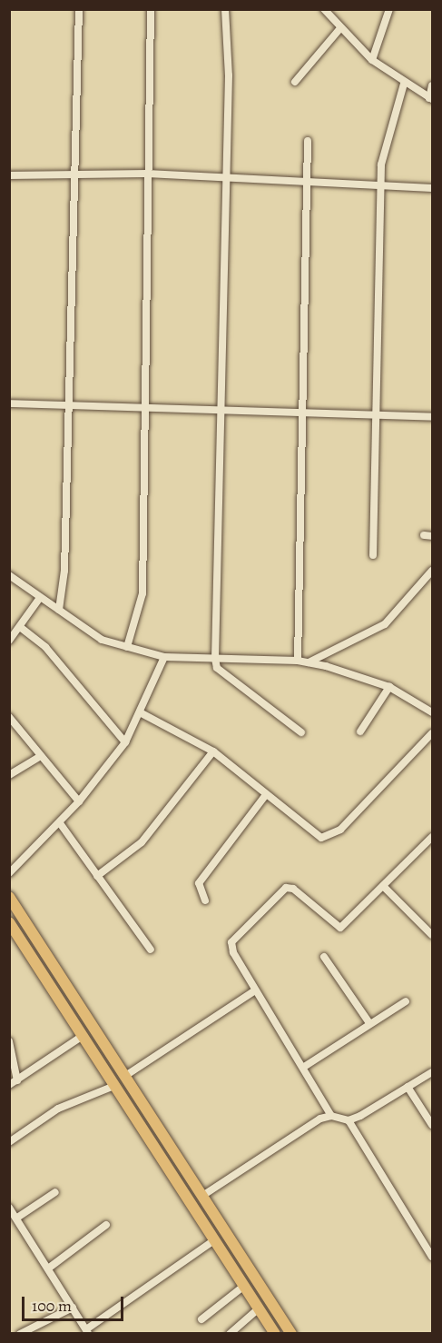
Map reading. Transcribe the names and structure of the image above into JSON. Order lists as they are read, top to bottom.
{
  "scale_bar": "100 m"
}
